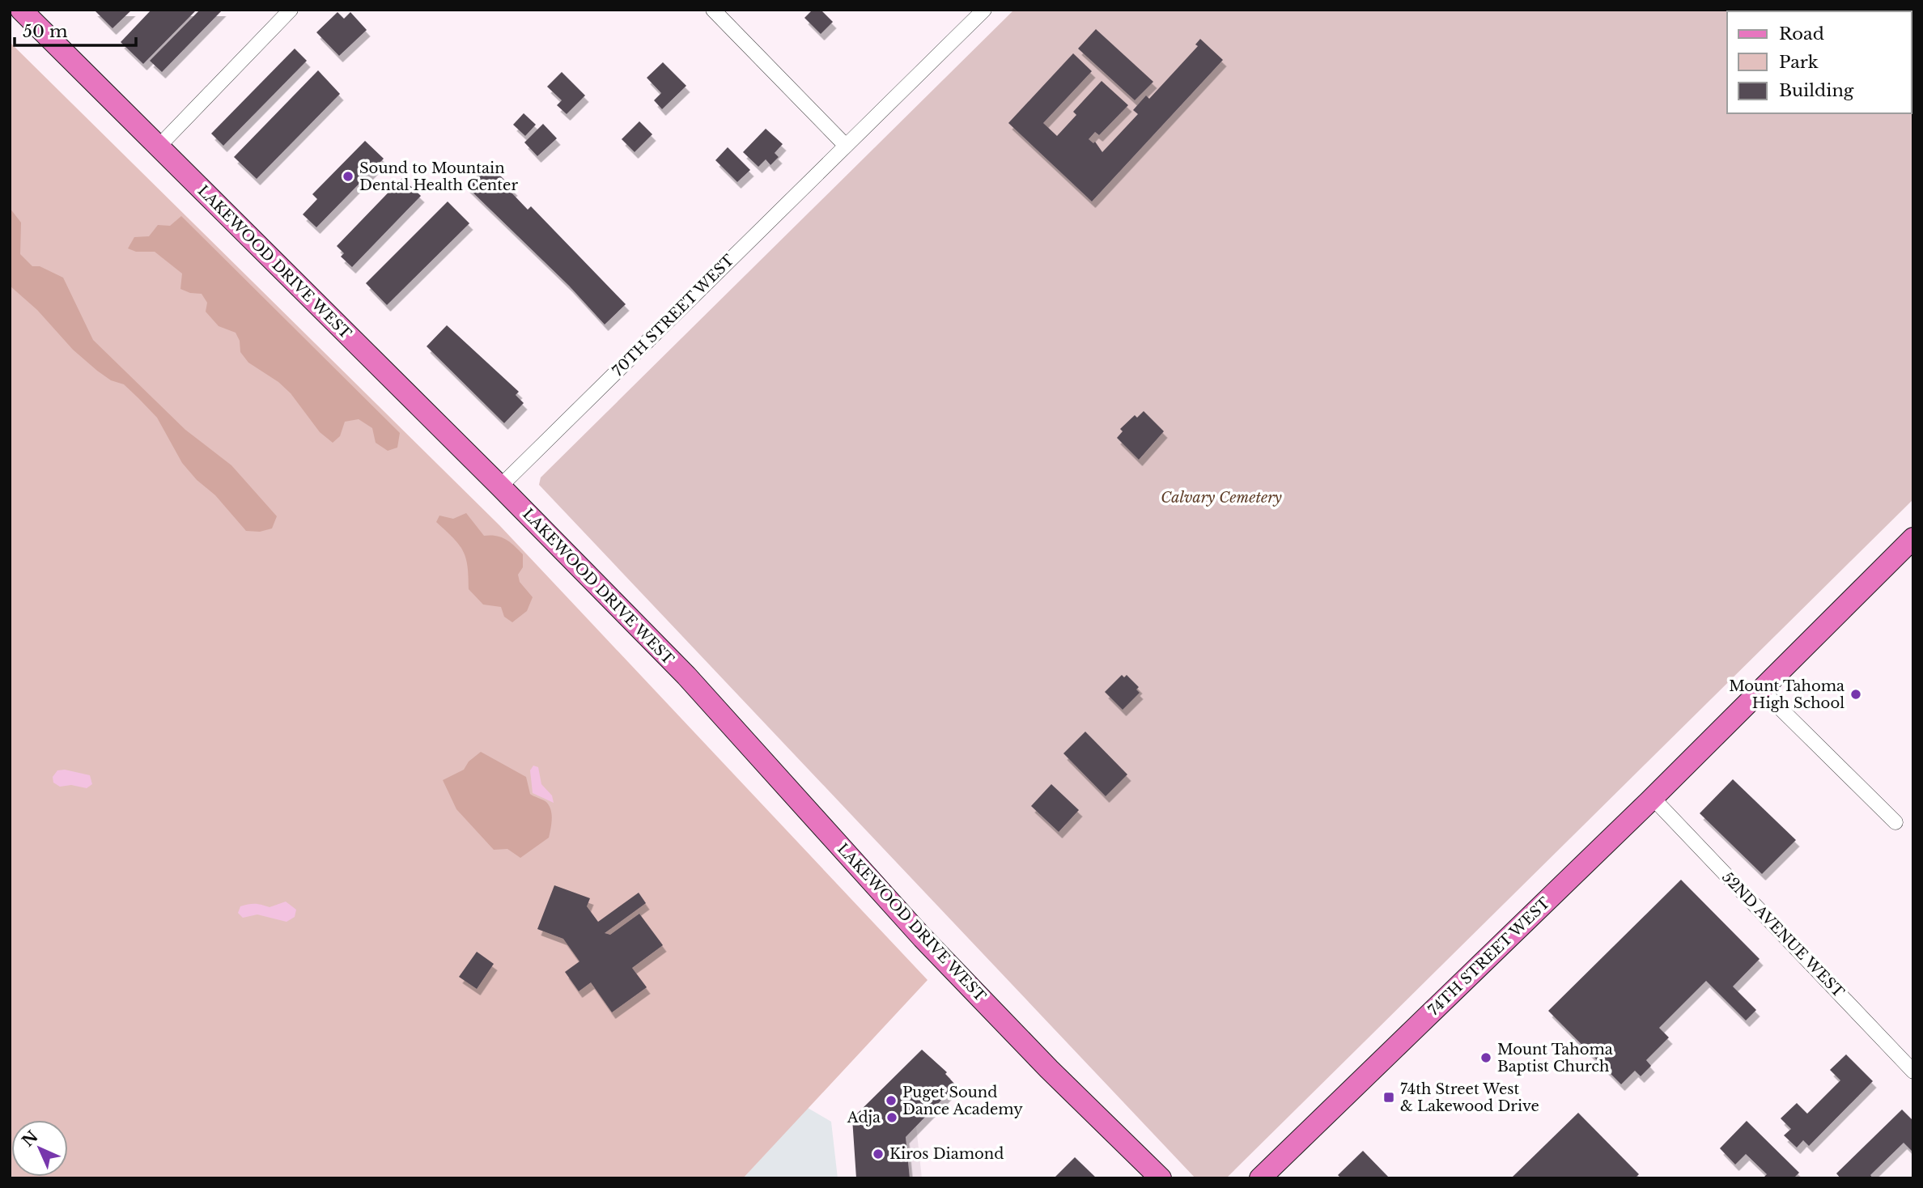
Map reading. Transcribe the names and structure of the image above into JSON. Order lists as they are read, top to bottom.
{
  "streets": {
    "main road": ["LAKEWOOD DRIVE WEST", "74TH STREET WEST"],
    "street": ["70TH STREET WEST", "52ND AVENUE WEST"]
  },
  "crossings": [
    ["LAKEWOOD DRIVE WEST", "70TH STREET WEST"],
    ["52ND AVENUE WEST", "74TH STREET WEST"]
  ],
  "parks": ["Calvary Cemetery"],
  "places": {
    "other": [
      "Sound to Mountain Dental Health Center",
      "Mount Tahoma High School",
      "Mount Tahoma Baptist Church",
      "Puget Sound Dance Academy",
      "Adja",
      "Kiros Diamond"
    ],
    "transit": ["74th Street West & Lakewood Drive"]
  },
  "legend": ["Road", "Park", "Building"],
  "scale_bar": "50 m",
  "north": "top left"
}
